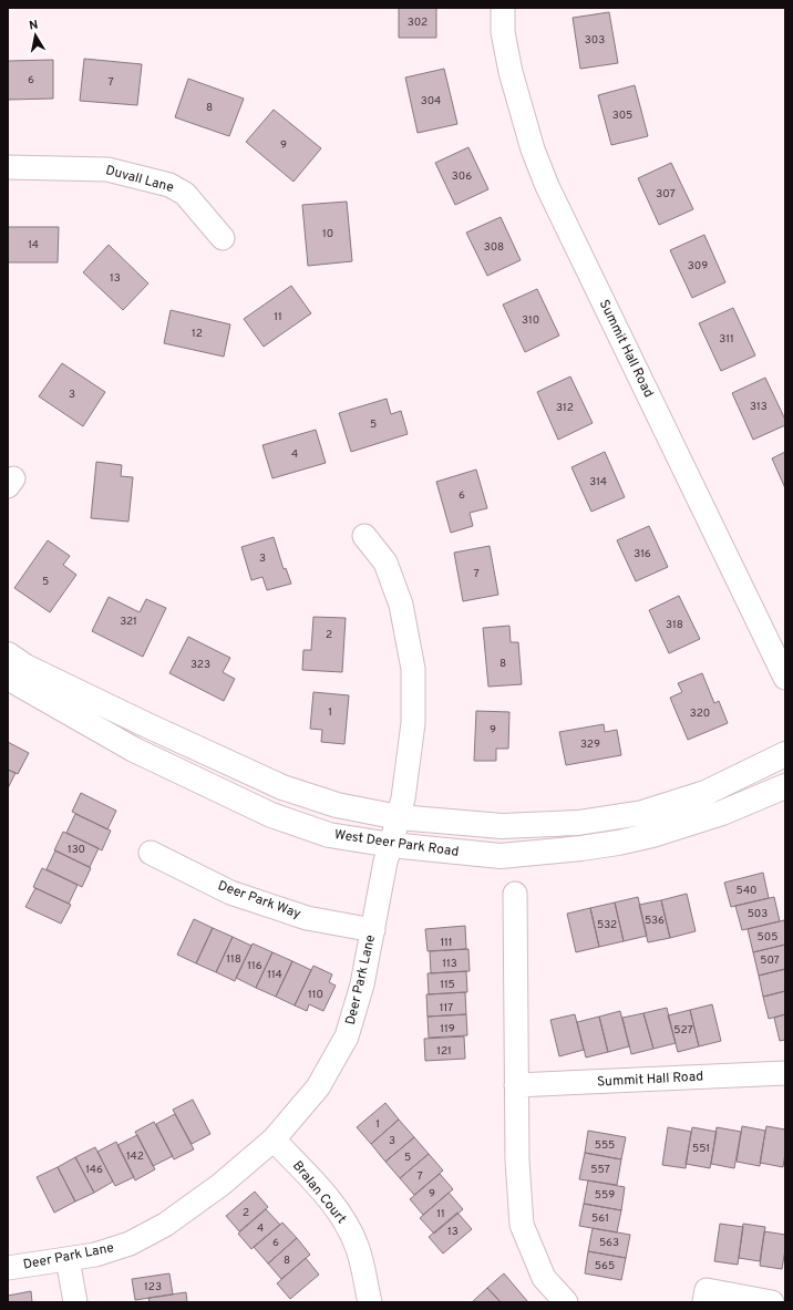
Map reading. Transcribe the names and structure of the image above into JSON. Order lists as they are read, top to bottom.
{
  "streets": {
    "street": [
      "Duvall Lane",
      "Summit Hall Road",
      "West Deer Park Road",
      "Deer Park Way",
      "Deer Park Lane",
      "Bralan Court"
    ]
  },
  "crossings": [
    ["West Deer Park Road", "Deer Park Lane"],
    ["Deer Park Way", "Deer Park Lane"],
    ["Deer Park Lane", "Bralan Court"]
  ],
  "house_numbers": [
    "302",
    "303",
    "6",
    "7",
    "304",
    "8",
    "305",
    "9",
    "306",
    "307",
    "10",
    "14",
    "308",
    "309",
    "13",
    "11",
    "310",
    "12",
    "311",
    "3",
    "313",
    "312",
    "5",
    "4",
    "314",
    "6",
    "316",
    "3",
    "7",
    "5",
    "321",
    "318",
    "2",
    "8",
    "323",
    "1",
    "320",
    "9",
    "329",
    "130",
    "540",
    "503",
    "536",
    "532",
    "505",
    "111",
    "118",
    "507",
    "113",
    "116",
    "114",
    "115",
    "110",
    "117",
    "119",
    "527",
    "121",
    "1",
    "3",
    "555",
    "551",
    "142",
    "5",
    "146",
    "557",
    "7",
    "9",
    "559",
    "2",
    "11",
    "561",
    "4",
    "13",
    "6",
    "563",
    "8",
    "565",
    "123"
  ],
  "north": "top"
}
